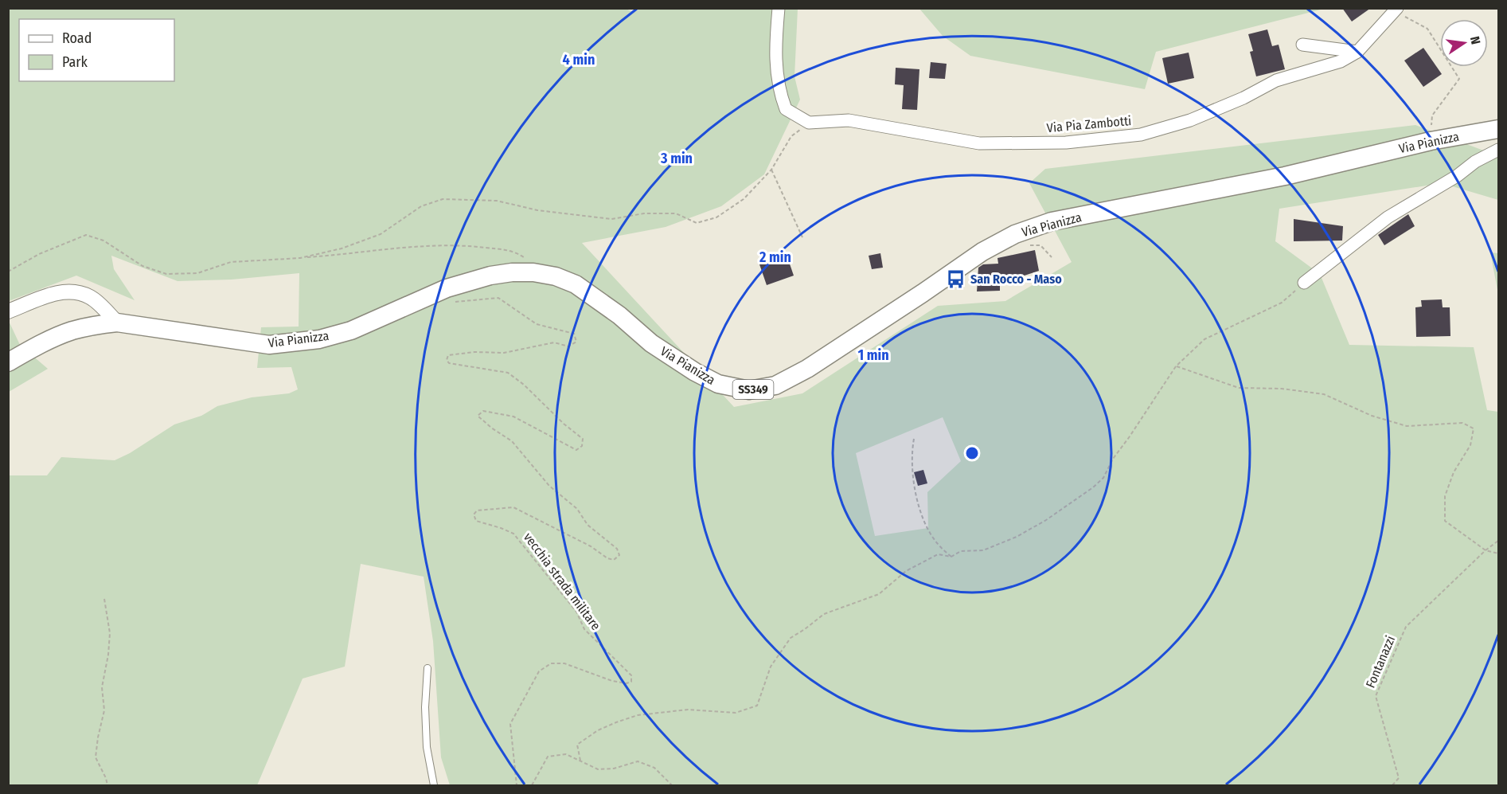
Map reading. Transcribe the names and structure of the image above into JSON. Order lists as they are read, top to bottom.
{
  "streets": {
    "main road": ["Via Pianizza", "SS349"],
    "street": ["Via Pia Zambotti"],
    "path": ["vecchia strada militare", "Fontanazzi"]
  },
  "places": {
    "bus stop": ["San Rocco - Maso"]
  },
  "legend": ["Road", "Park"],
  "north": "right",
  "rings": [
    "4 min",
    "3 min",
    "2 min",
    "1 min"
  ]
}
